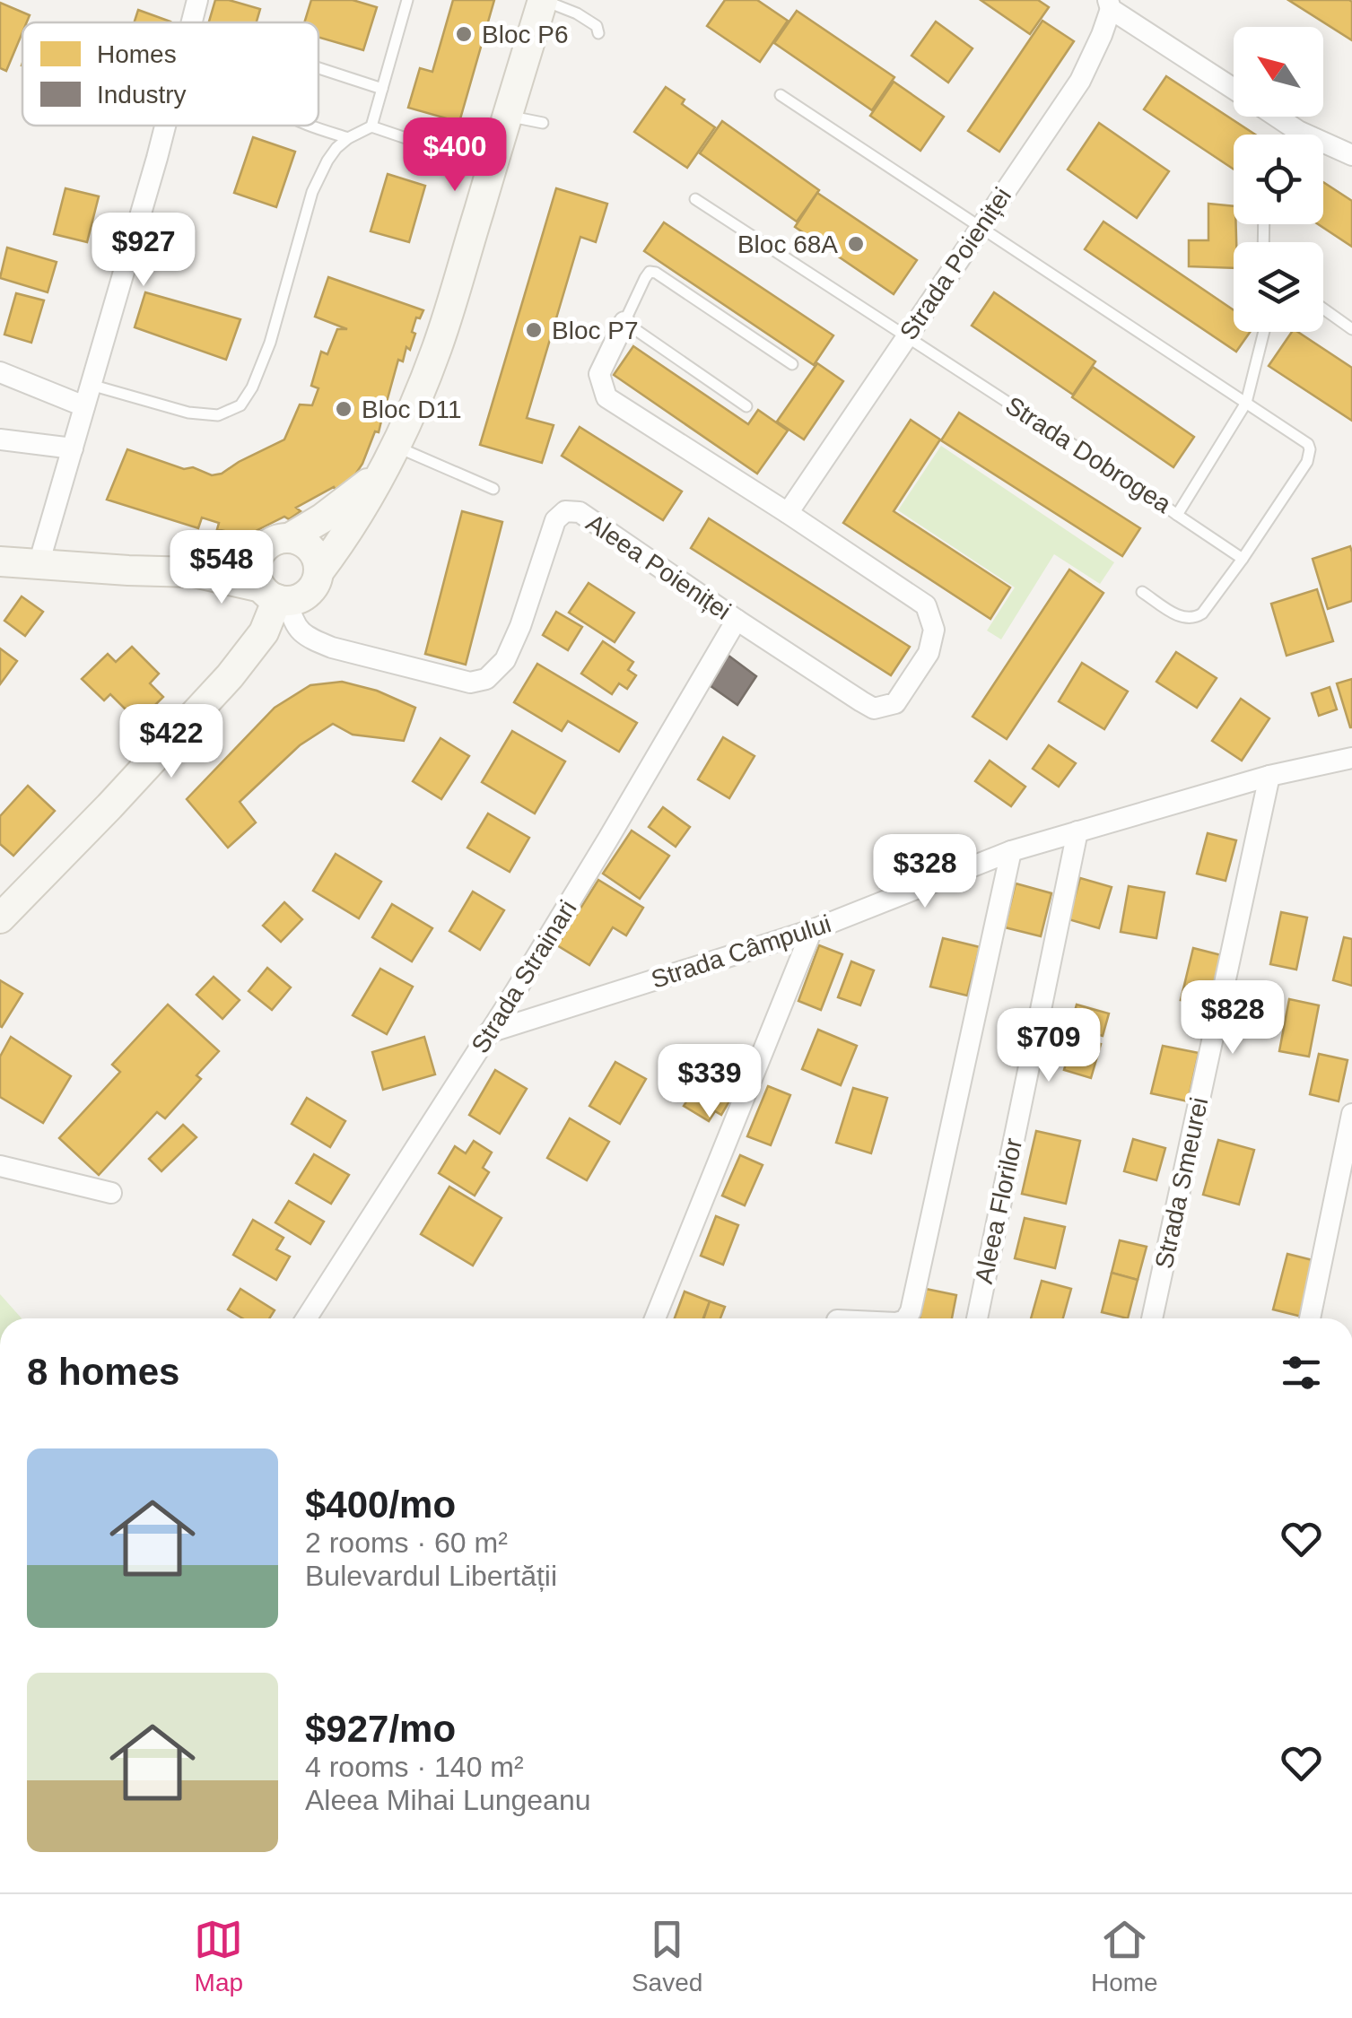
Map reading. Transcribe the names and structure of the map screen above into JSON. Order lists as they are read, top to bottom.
{
  "streets": {
    "street": [
      "Strada Poieniței",
      "Aleea Poieniței",
      "Strada Câmpului",
      "Strada Strainari",
      "Strada Smeurei",
      "Aleea Florilor"
    ],
    "lane": ["Strada Dobrogea"]
  },
  "crossings": [
    ["Strada Poieniței", "Strada Dobrogea"],
    ["Strada Poieniței", "Aleea Poieniței"],
    ["Aleea Poieniței", "Strada Strainari"],
    ["Strada Câmpului", "Strada Strainari"],
    ["Strada Câmpului", "Strada Smeurei"],
    ["Strada Câmpului", "Aleea Florilor"]
  ],
  "places": [
    "Bloc P6",
    "Bloc 68A",
    "Bloc P7",
    "Bloc D11"
  ],
  "legend": ["Homes", "Industry"],
  "north": "top left",
  "page": {
    "price": [
      "$400",
      "$927",
      "$548",
      "$422",
      "$328",
      "$828",
      "$709",
      "$339"
    ],
    "heading": "8 homes",
    "list": [
      {
        "name": "$400/mo",
        "note": "2 rooms · 60 m² · Bulevardul Libertății"
      },
      {
        "name": "$927/mo",
        "note": "4 rooms · 140 m² · Aleea Mihai Lungeanu"
      }
    ],
    "tabs": ["Map", "Saved", "Home"]
  }
}
